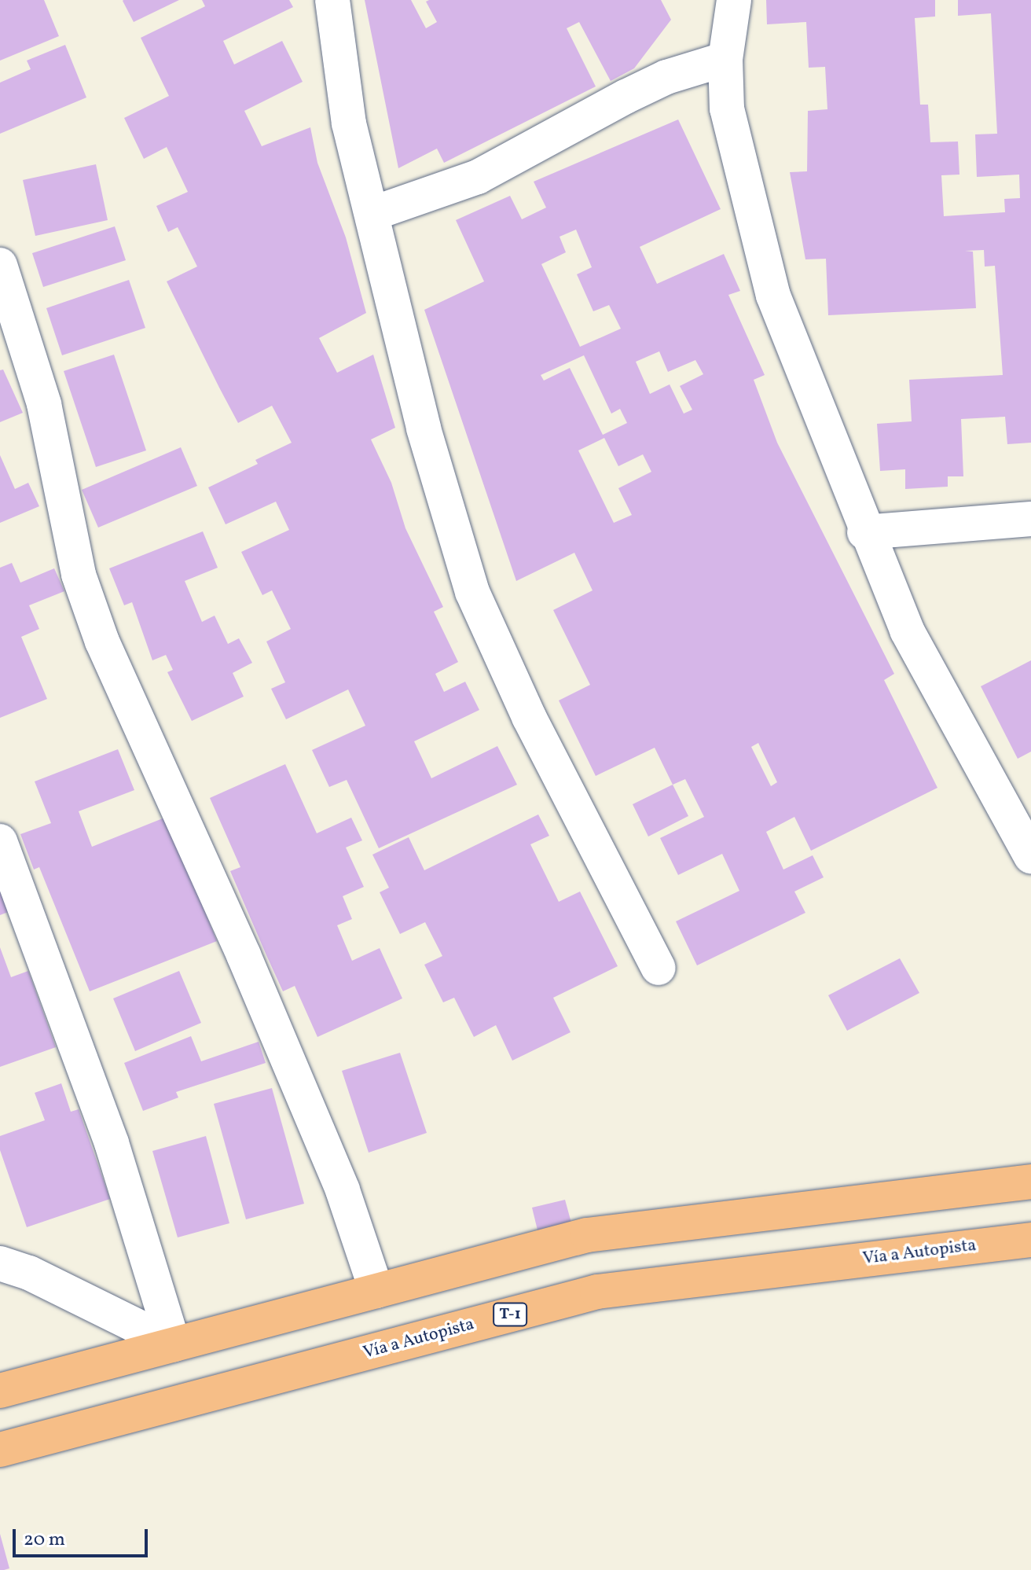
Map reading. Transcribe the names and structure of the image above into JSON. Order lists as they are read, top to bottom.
{
  "streets": {
    "highway": ["Vía a Autopista", "T-1"]
  },
  "scale_bar": "20 m"
}
